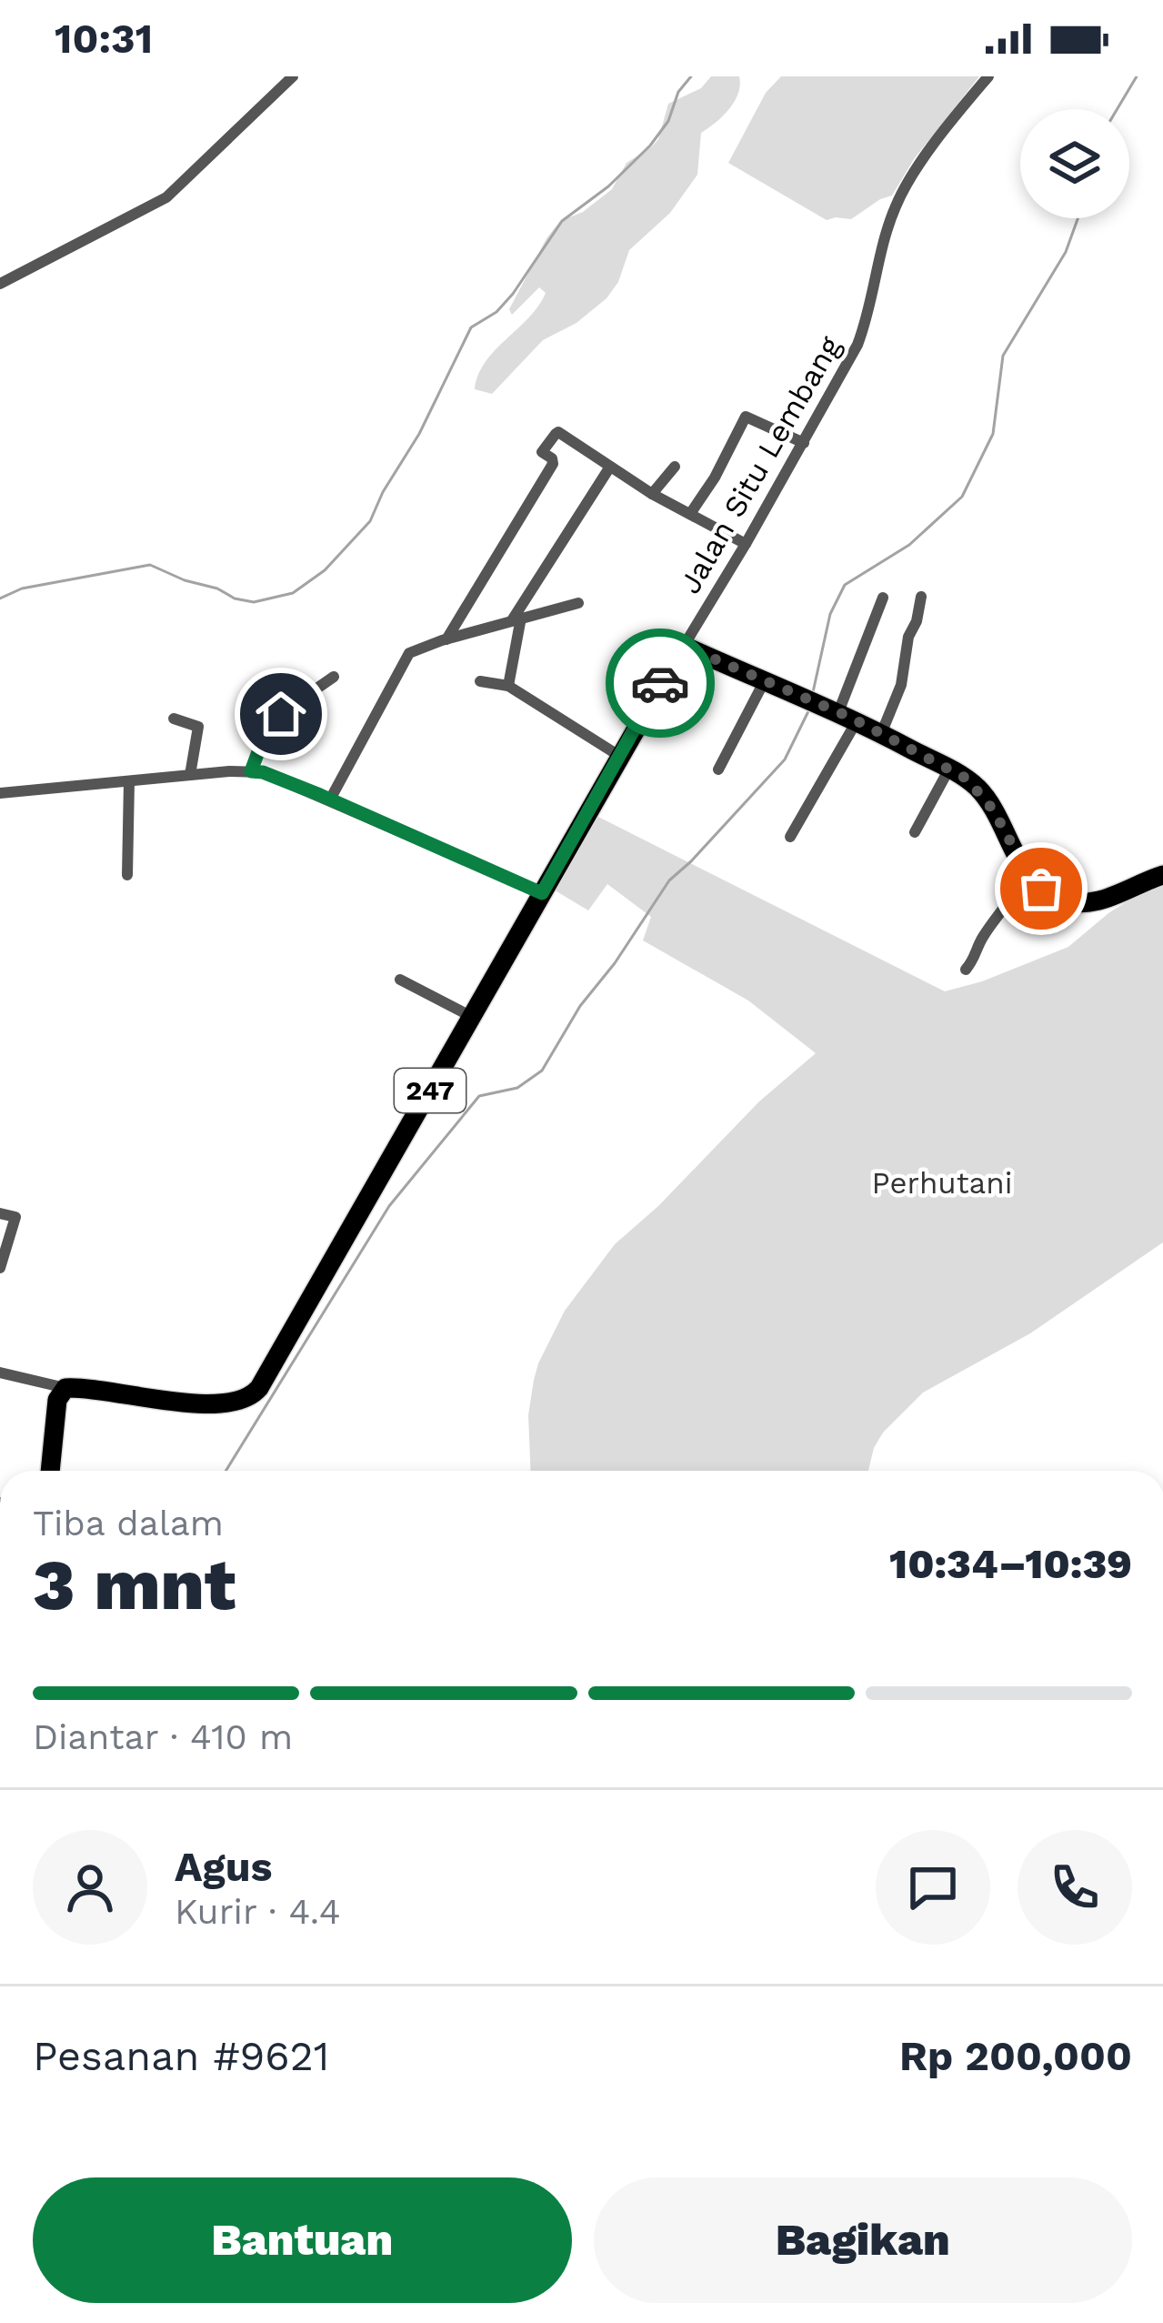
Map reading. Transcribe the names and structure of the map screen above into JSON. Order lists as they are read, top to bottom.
{
  "streets": {
    "main road": ["247"],
    "street": ["Jalan Situ Lembang"]
  },
  "crossings": [
    ["Jalan Situ Lembang", "247"]
  ],
  "parks": ["Perhutani"],
  "page": {
    "status": "10:31",
    "heading": ["3 mnt", "Tiba dalam", "10:34–10:39"],
    "panel": [
      "Agus",
      "Kurir · 4.4",
      "Pesanan #9621",
      "Rp 200,000"
    ],
    "bar": "Diantar · 410 m",
    "buttons": ["Bantuan", "Bagikan"]
  }
}
